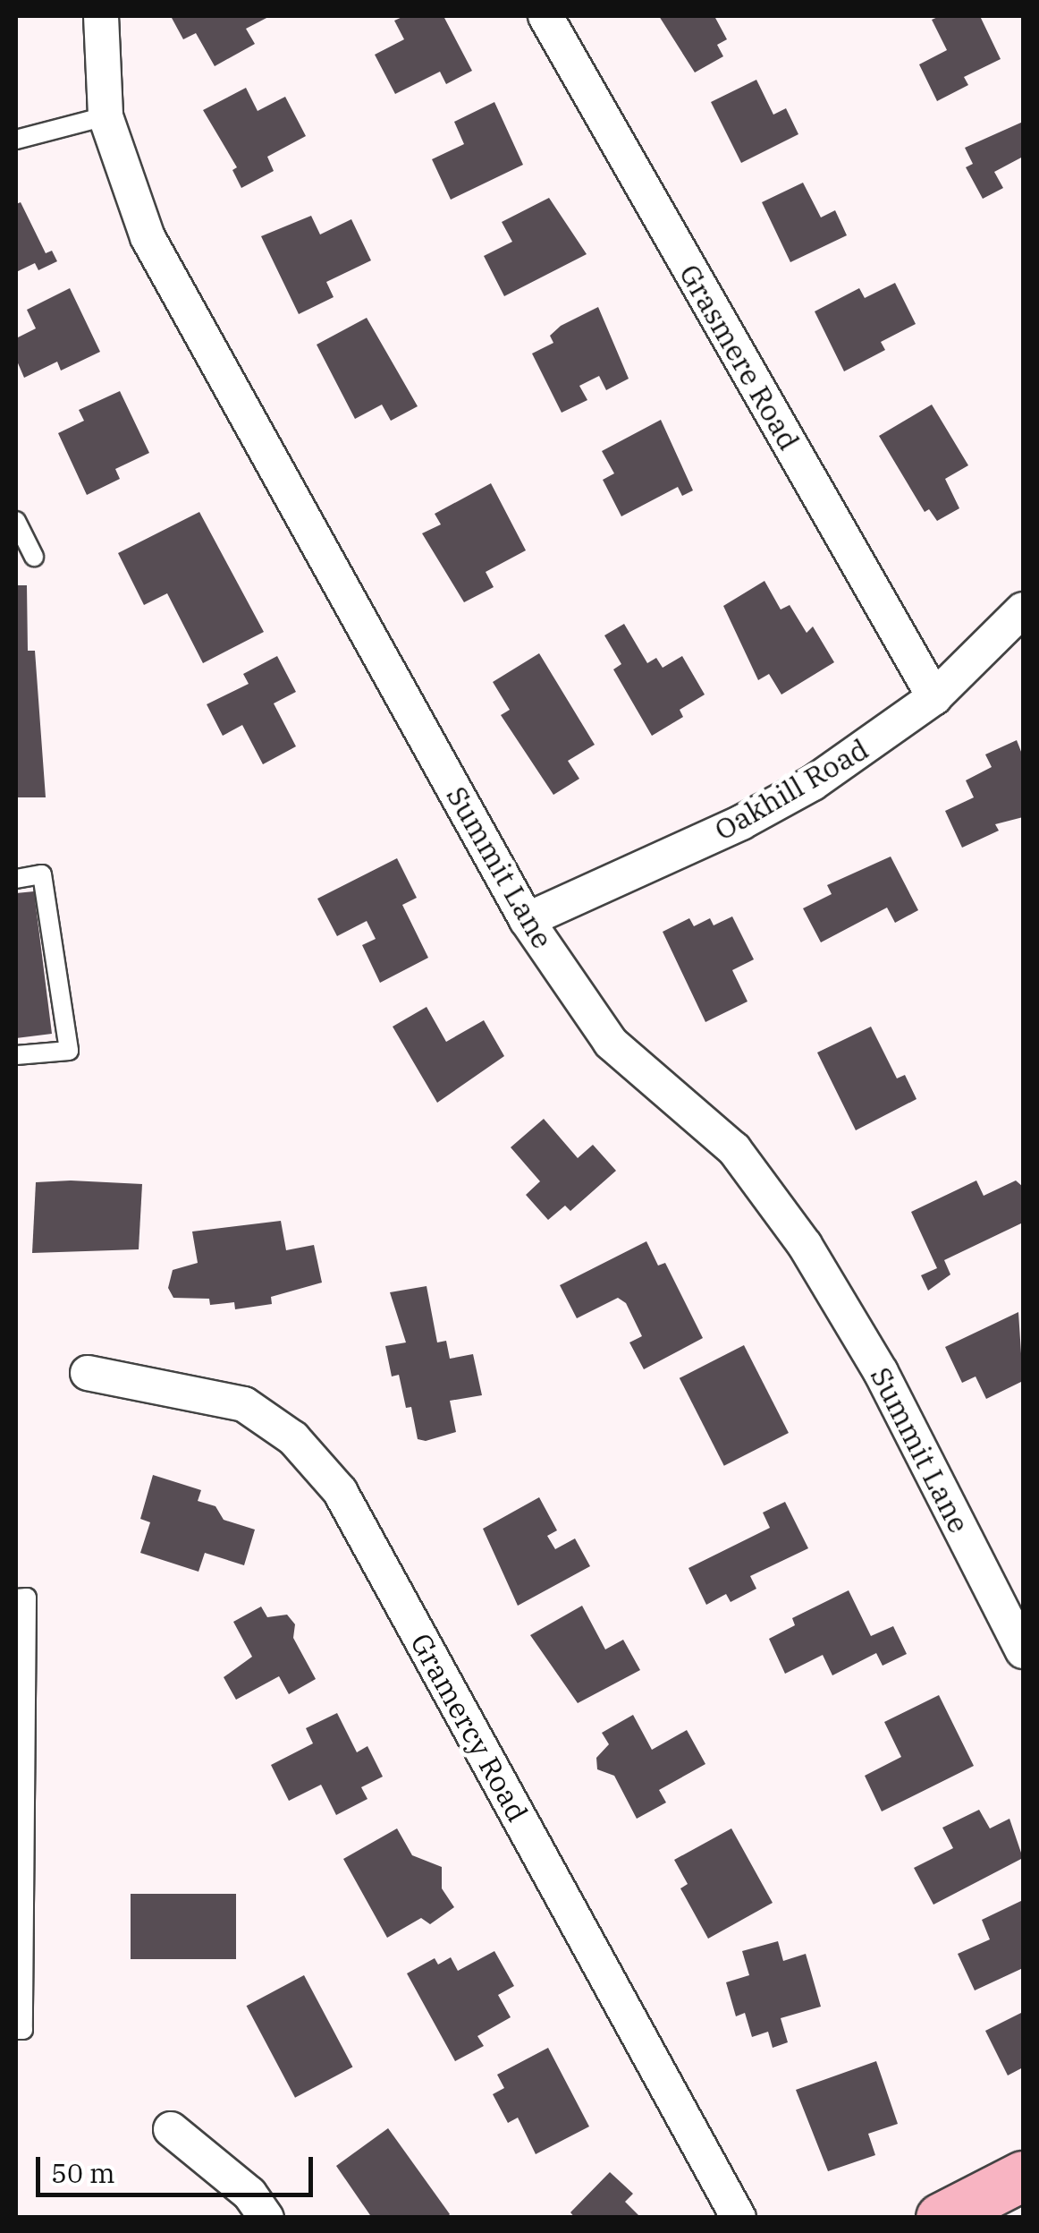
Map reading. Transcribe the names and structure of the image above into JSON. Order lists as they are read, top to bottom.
{
  "streets": {
    "street": [
      "Grasmere Road",
      "Oakhill Road",
      "Summit Lane",
      "Gramercy Road"
    ]
  },
  "crossings": [
    ["Grasmere Road", "Oakhill Road"],
    ["Oakhill Road", "Summit Lane"]
  ],
  "scale_bar": "50 m"
}
